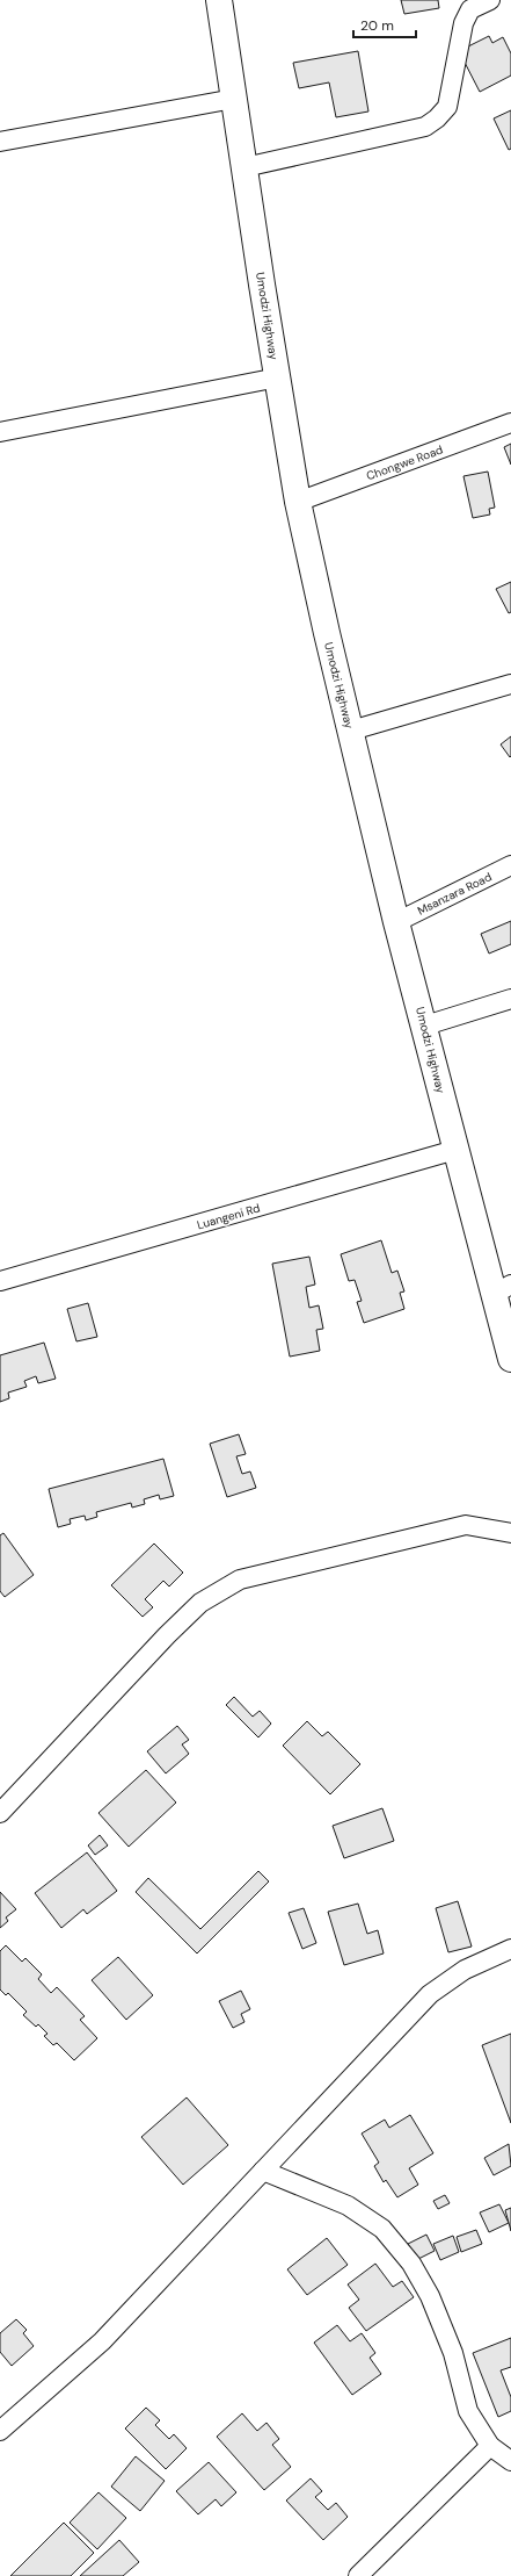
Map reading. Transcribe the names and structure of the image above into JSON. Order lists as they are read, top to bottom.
{
  "streets": {
    "highway": ["Umodzi Highway"],
    "street": ["Chongwe Road", "Msanzara Road", "Luangeni Rd"]
  },
  "crossings": [
    ["Umodzi Highway", "Chongwe Road"],
    ["Umodzi Highway", "Msanzara Road"],
    ["Umodzi Highway", "Luangeni Rd"]
  ],
  "scale_bar": "20 m"
}
